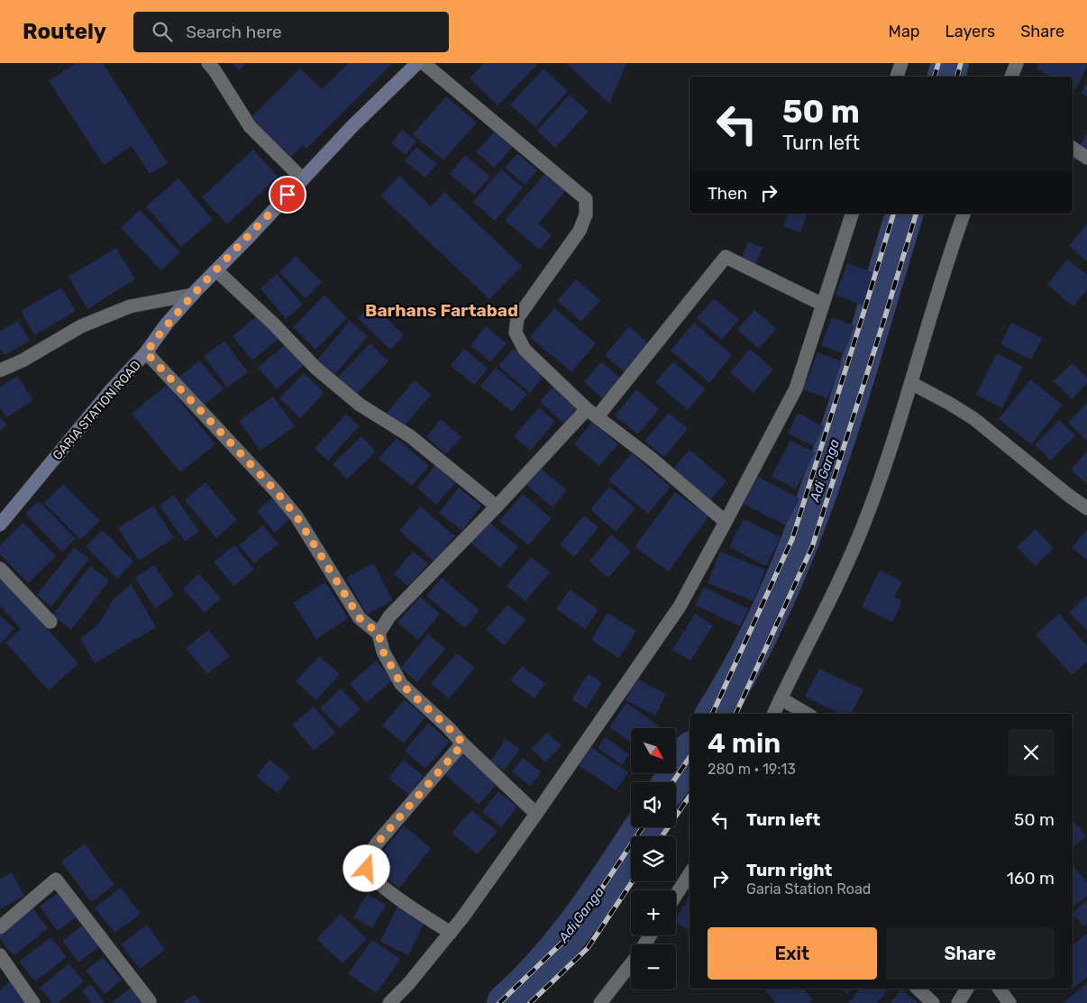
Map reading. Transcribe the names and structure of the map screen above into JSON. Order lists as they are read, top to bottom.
{
  "streets": {
    "main road": ["GARIA STATION ROAD"]
  },
  "districts": ["Barhans Fartabad"],
  "water": ["Adi Ganga"],
  "north": "bottom right",
  "page": {
    "header": "Routely",
    "search": "Search here",
    "nav": ["Map", "Layers", "Share"],
    "turn": ["50 m", "Turn left"],
    "then": "Then",
    "heading": ["4 min", "280 m · 19:13"],
    "map_buttons": ["+", "−"],
    "list": [
      {
        "name": "Turn left",
        "value": "50 m"
      },
      {
        "name": "Turn right",
        "note": "Garia Station Road",
        "value": "160 m"
      }
    ],
    "buttons": ["Exit", "Share"]
  }
}
